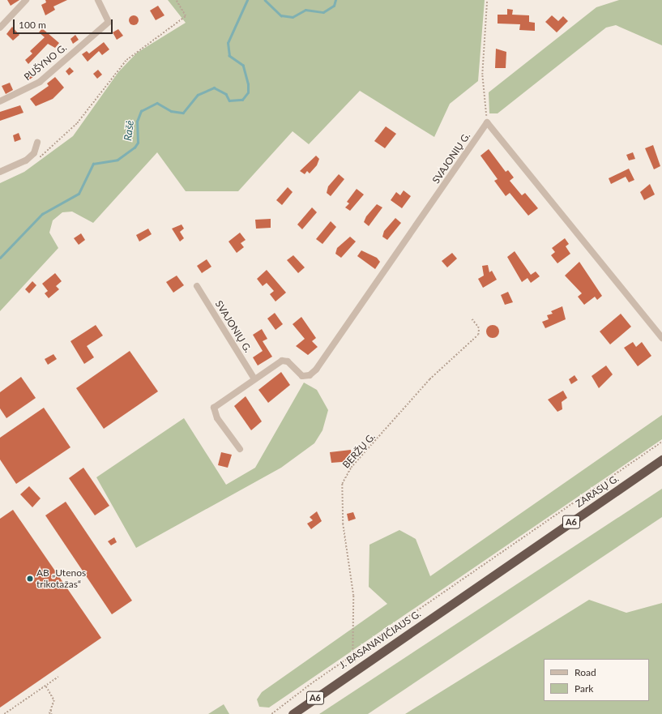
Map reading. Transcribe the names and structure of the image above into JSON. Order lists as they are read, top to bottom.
{
  "streets": {
    "highway": ["ZARASŲ G.", "A6", "J. BASANAVIČIAUS G."],
    "street": ["PUŠYNO G.", "SVAJONIŲ G."],
    "path": ["BERŽŲ G."]
  },
  "crossings": [
    ["BERŽŲ G.", "J. BASANAVIČIAUS G."],
    ["ZARASŲ G.", "J. BASANAVIČIAUS G."]
  ],
  "water": ["Rašė"],
  "places": ["AB „Utenos trikotažas“"],
  "legend": ["Road", "Park"],
  "scale_bar": "100 m"
}
